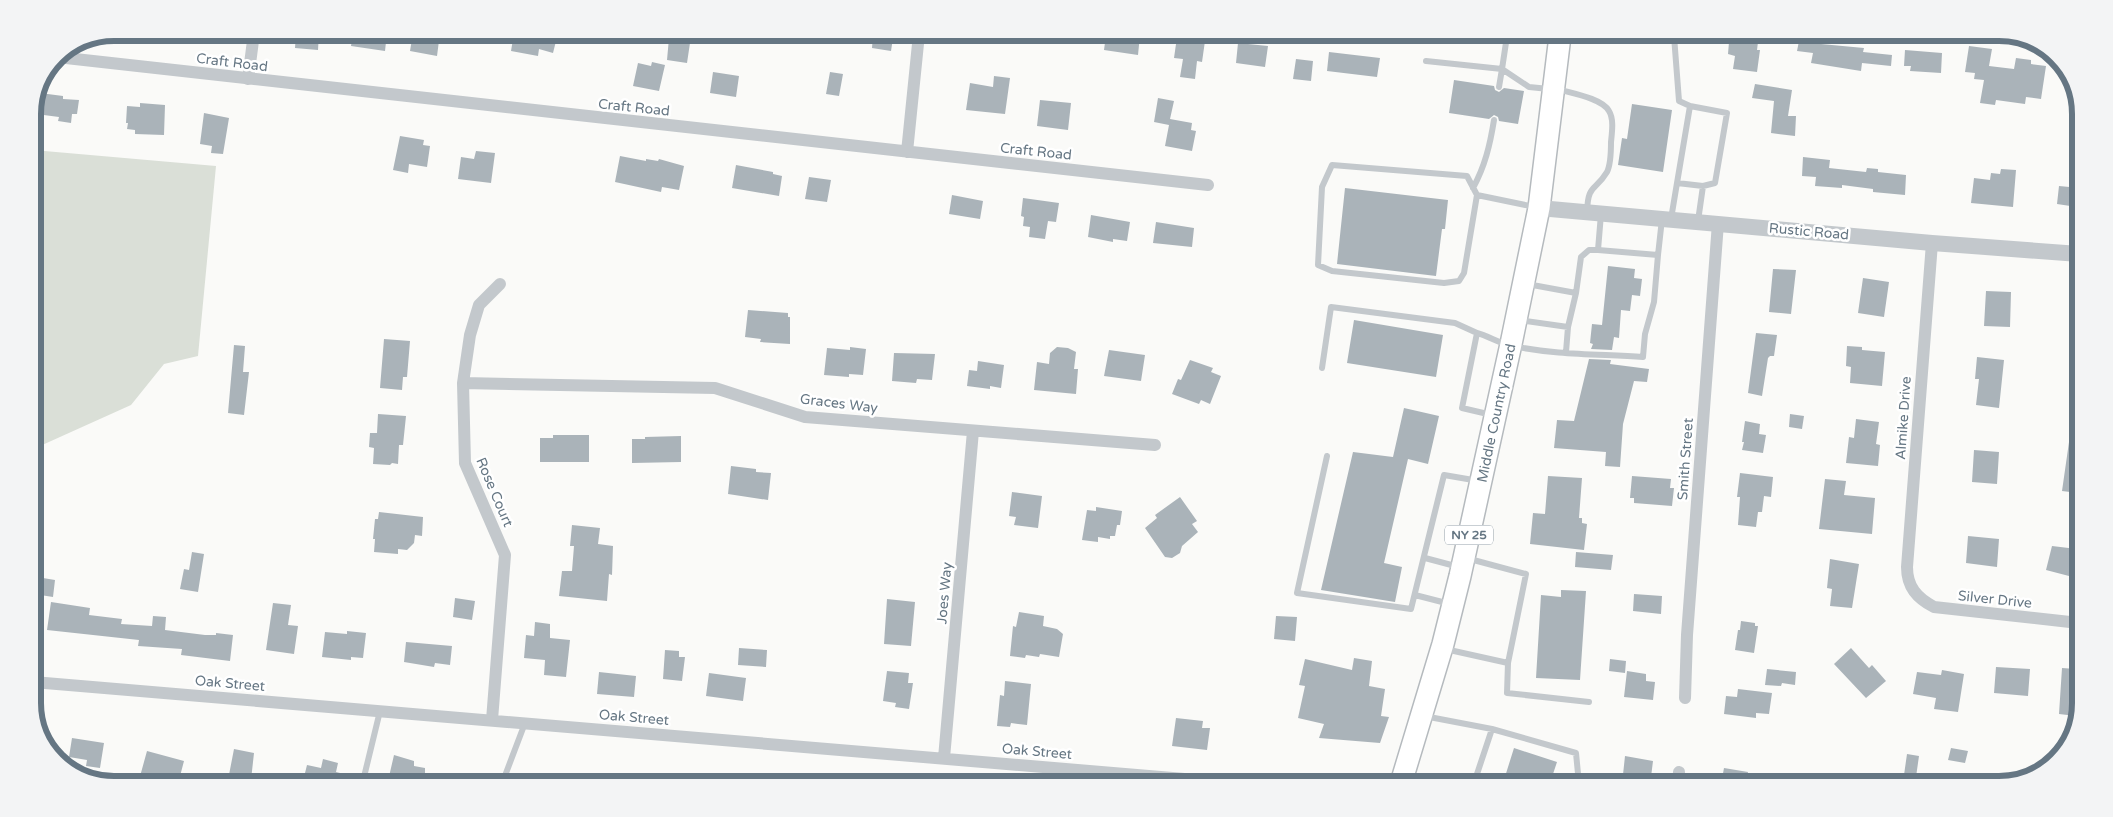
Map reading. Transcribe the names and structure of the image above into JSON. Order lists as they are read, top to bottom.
{
  "streets": {
    "main road": ["Middle Country Road", "NY 25"],
    "street": [
      "Craft Road",
      "Rustic Road",
      "Graces Way",
      "Almike Drive",
      "Smith Street",
      "Rose Court",
      "Joes Way",
      "Silver Drive",
      "Oak Street"
    ]
  },
  "crossings": [
    ["Rustic Road", "Middle Country Road"],
    ["Rustic Road", "Almike Drive"],
    ["Rustic Road", "Smith Street"],
    ["Graces Way", "Rose Court"],
    ["Graces Way", "Joes Way"],
    ["Almike Drive", "Silver Drive"],
    ["Rose Court", "Oak Street"],
    ["Joes Way", "Oak Street"]
  ]
}
